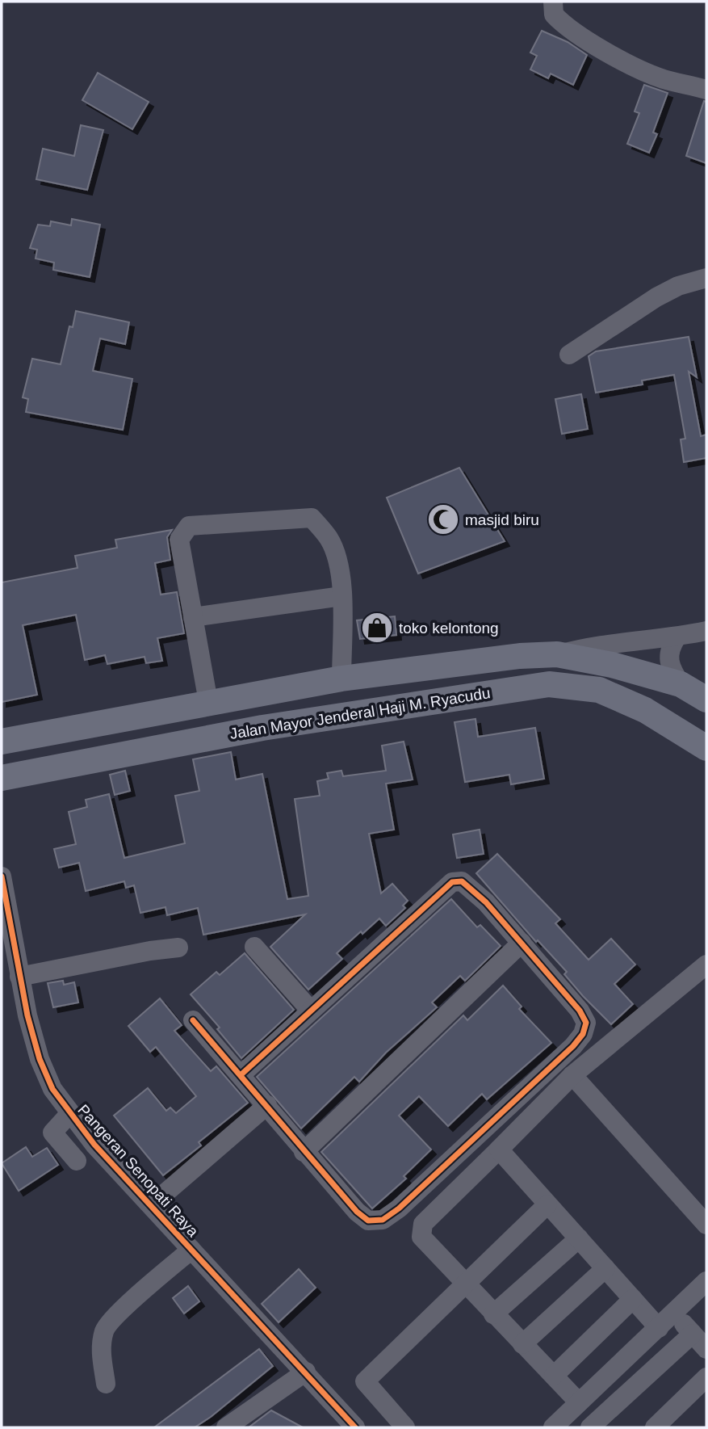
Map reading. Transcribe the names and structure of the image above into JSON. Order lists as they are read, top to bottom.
{
  "streets": {
    "main road": ["Jalan Mayor Jenderal Haji M. Ryacudu"],
    "street": ["Pangeran Senopati Raya"]
  },
  "places": {
    "mosque": ["masjid biru"],
    "shop": ["toko kelontong"]
  }
}
